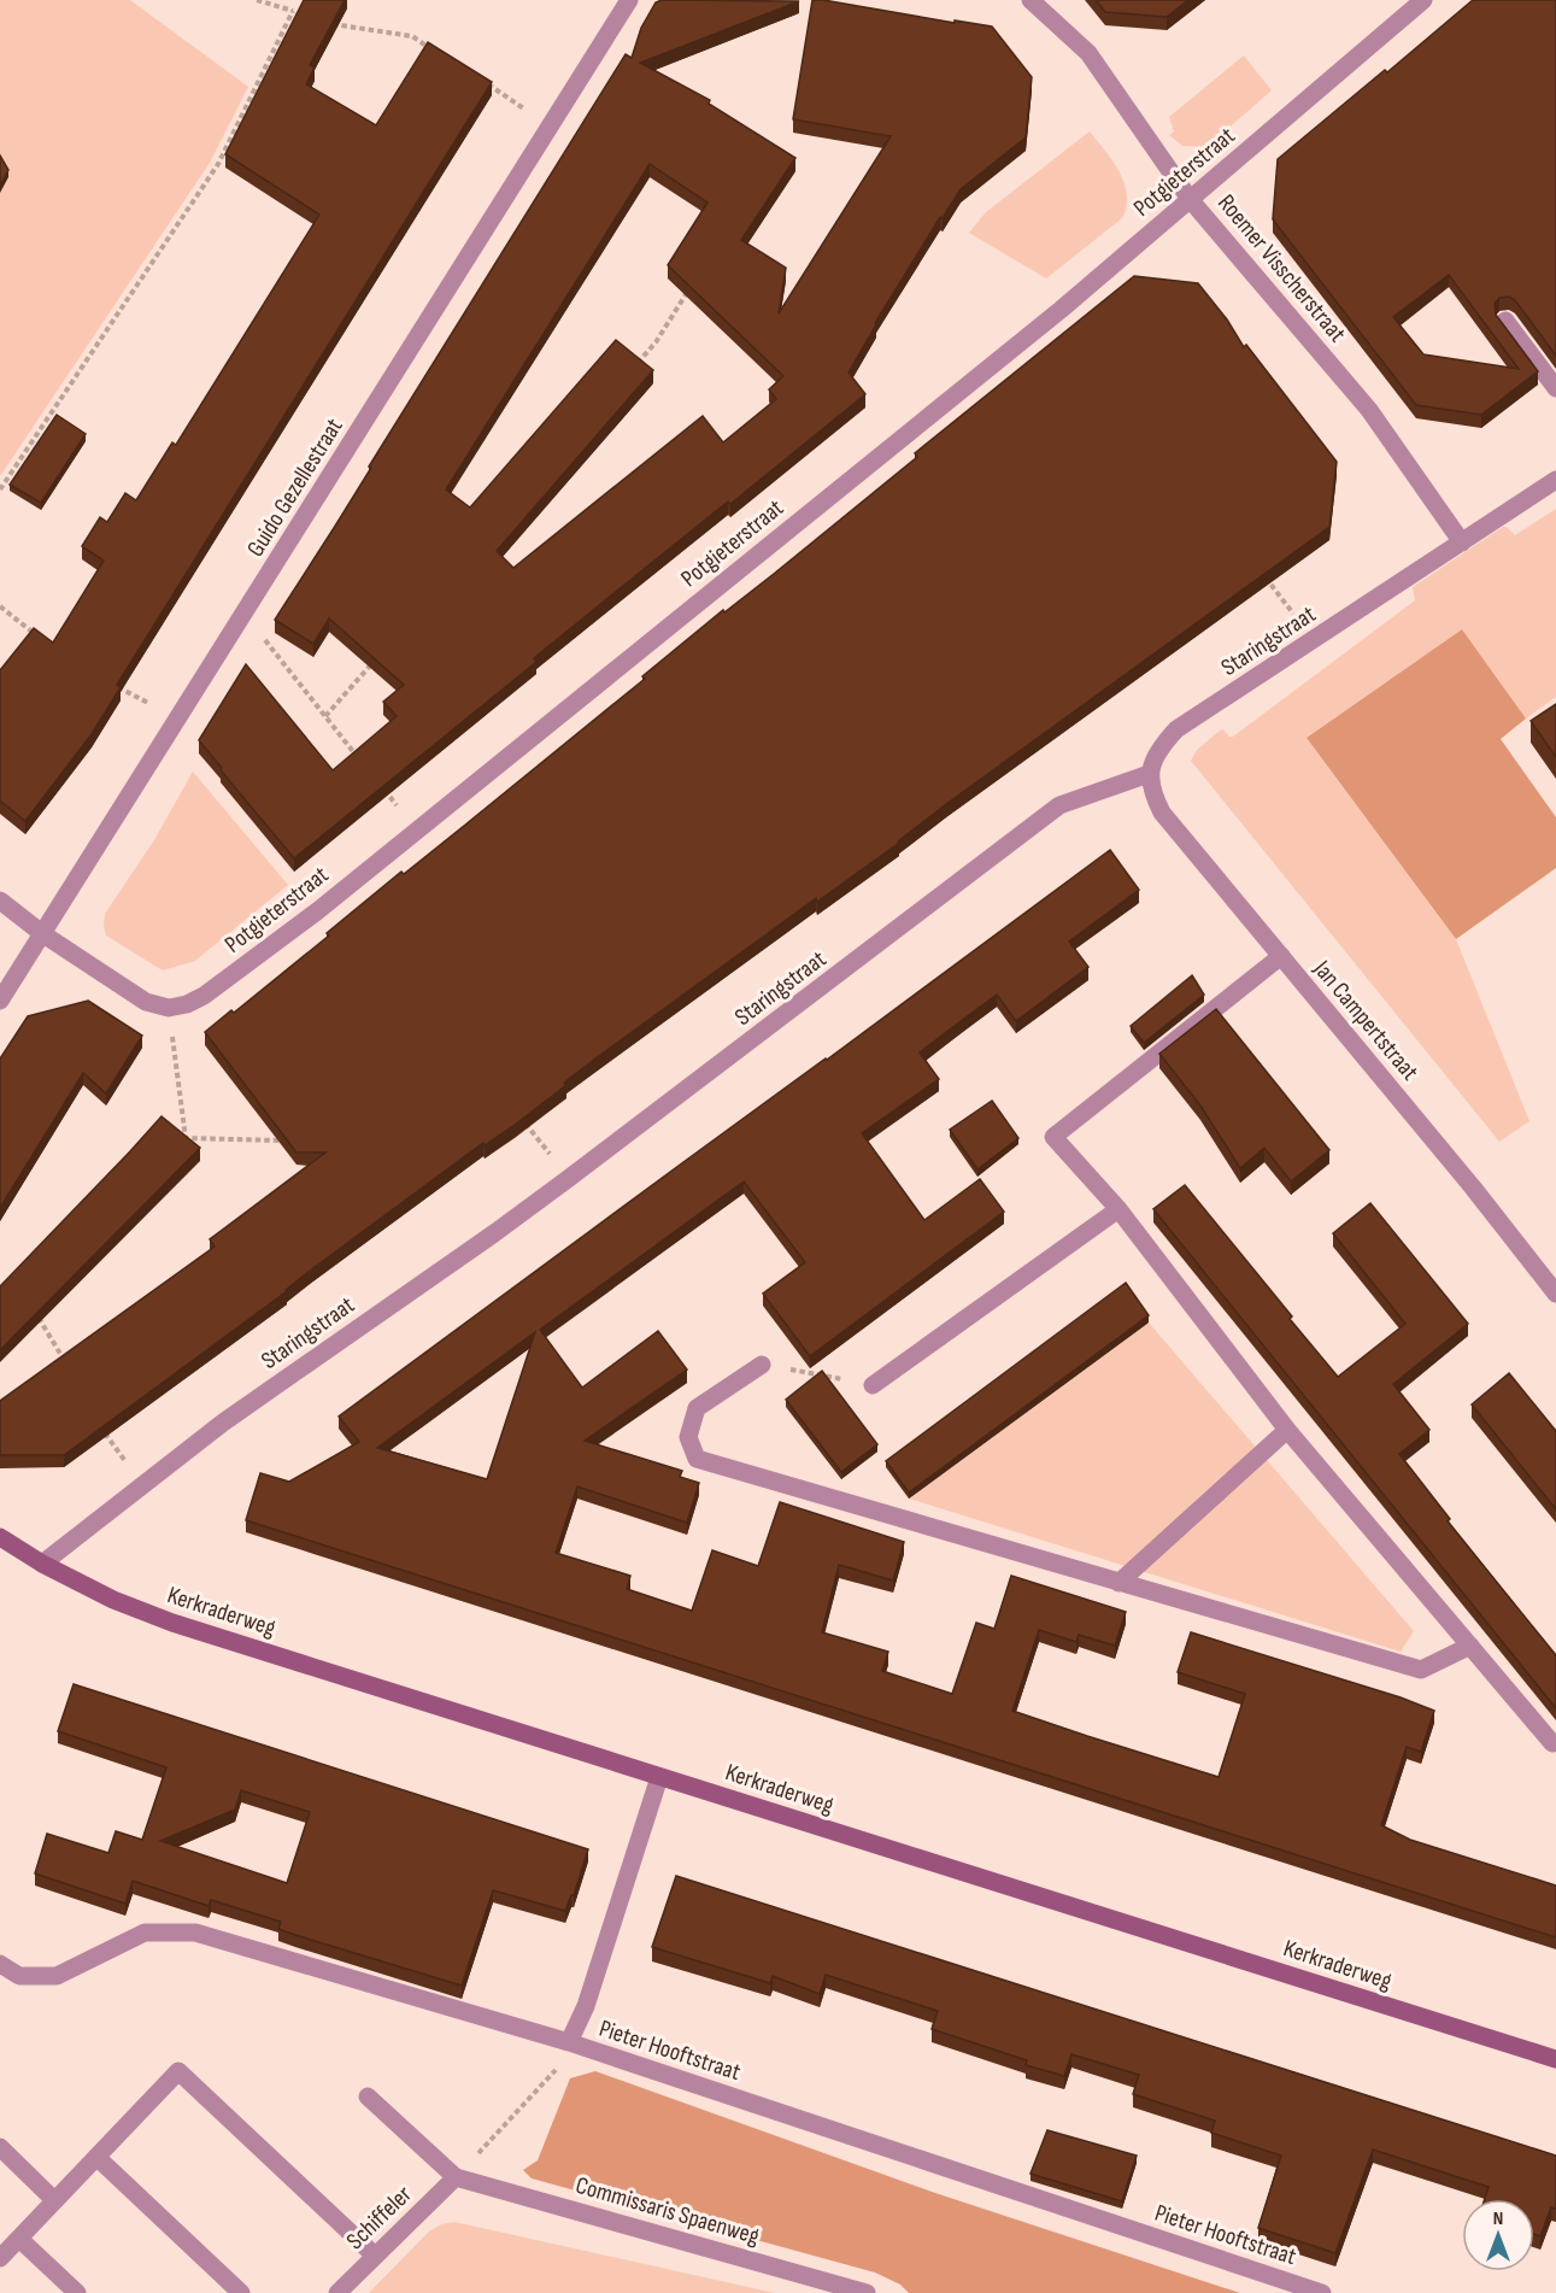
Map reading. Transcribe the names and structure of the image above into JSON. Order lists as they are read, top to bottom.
{
  "streets": {
    "street": [
      "Potgieterstraat",
      "Roemer Visscherstraat",
      "Guido Gezellestraat",
      "Staringstraat",
      "Jan Campertstraat",
      "Kerkraderweg",
      "Pieter Hooftstraat",
      "Commissaris Spaenweg",
      "Schiffeler"
    ]
  },
  "crossings": [
    ["Potgieterstraat", "Roemer Visscherstraat"],
    ["Roemer Visscherstraat", "Staringstraat"],
    ["Staringstraat", "Jan Campertstraat"],
    ["Staringstraat", "Kerkraderweg"],
    ["Commissaris Spaenweg", "Schiffeler"]
  ],
  "north": "top"
}
